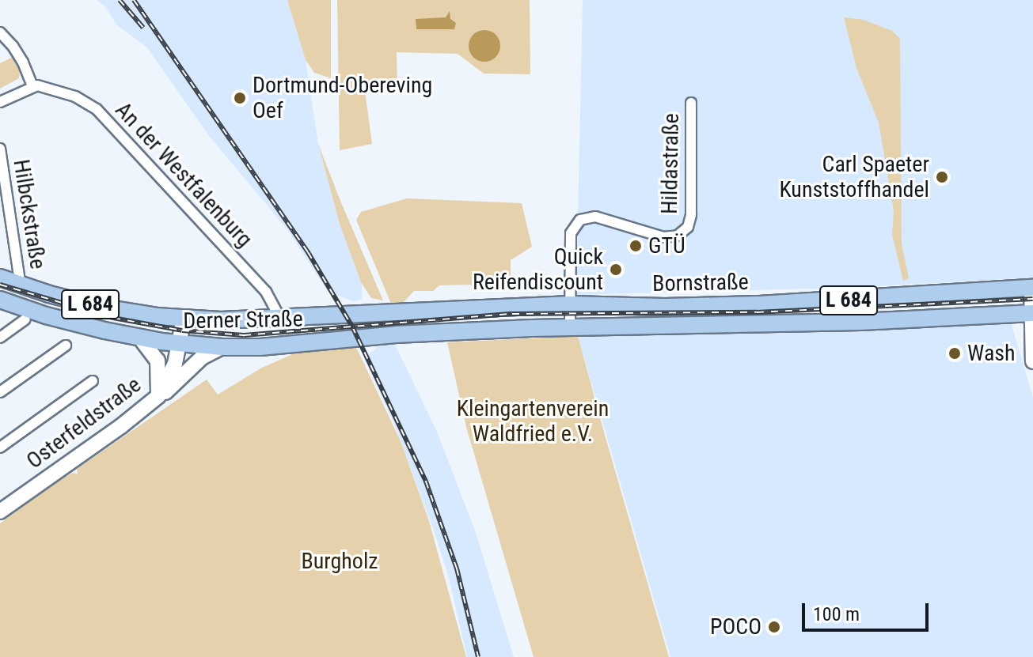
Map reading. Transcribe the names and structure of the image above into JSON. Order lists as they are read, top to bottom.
{
  "streets": {
    "main road": ["Bornstraße", "L 684", "Derner Straße"],
    "street": [
      "Hildastraße",
      "An der Westfalenburg",
      "Hilbckstraße",
      "Osterfeldstraße"
    ]
  },
  "crossings": [
    ["Hildastraße", "Bornstraße"],
    ["An der Westfalenburg", "Derner Straße"],
    ["Hilbckstraße", "Derner Straße"],
    ["Bornstraße", "Derner Straße"],
    ["Derner Straße", "Osterfeldstraße"]
  ],
  "parks": ["Kleingartenverein Waldfried e.V.", "Burgholz"],
  "places": [
    "Dortmund-Obereving Oef",
    "Carl Spaeter Kunststoffhandel",
    "GTÜ",
    "Quick Reifendiscount",
    "Wash",
    "POCO"
  ],
  "scale_bar": "100 m"
}
